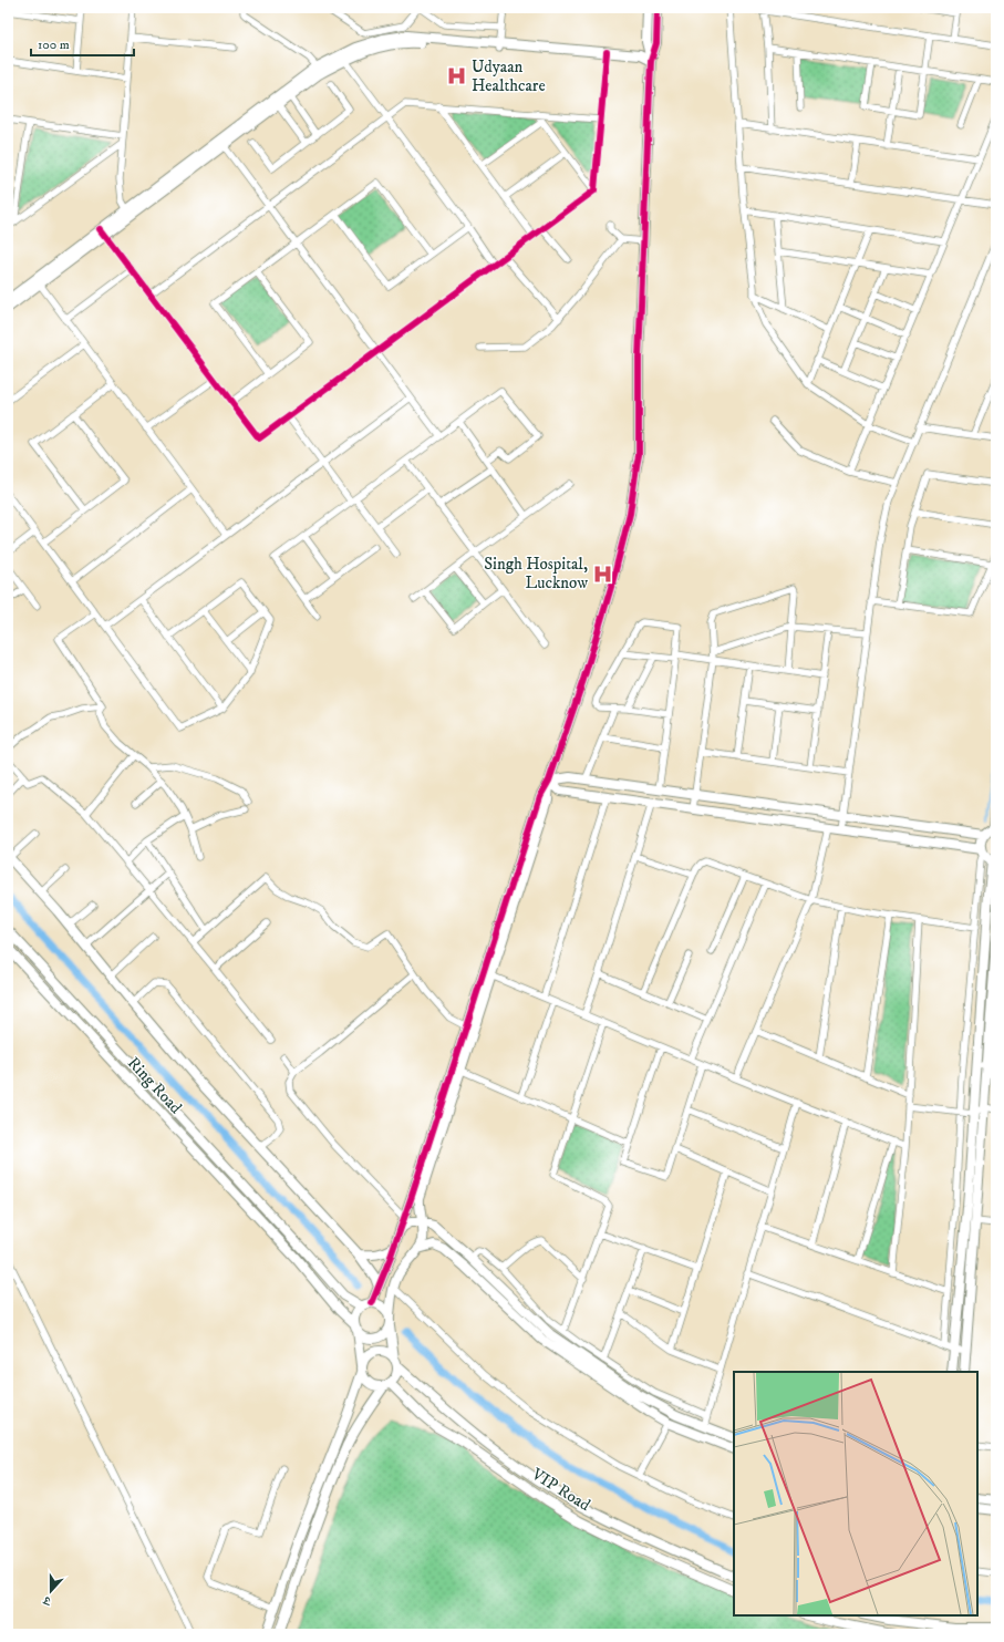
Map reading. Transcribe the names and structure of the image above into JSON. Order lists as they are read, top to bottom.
{
  "streets": {
    "street": ["Ring Road", "VIP Road"]
  },
  "places": {
    "hospital": ["Udyaan Healthcare", "Singh Hospital, Lucknow"]
  },
  "scale_bar": "100 m",
  "north": "bottom"
}
